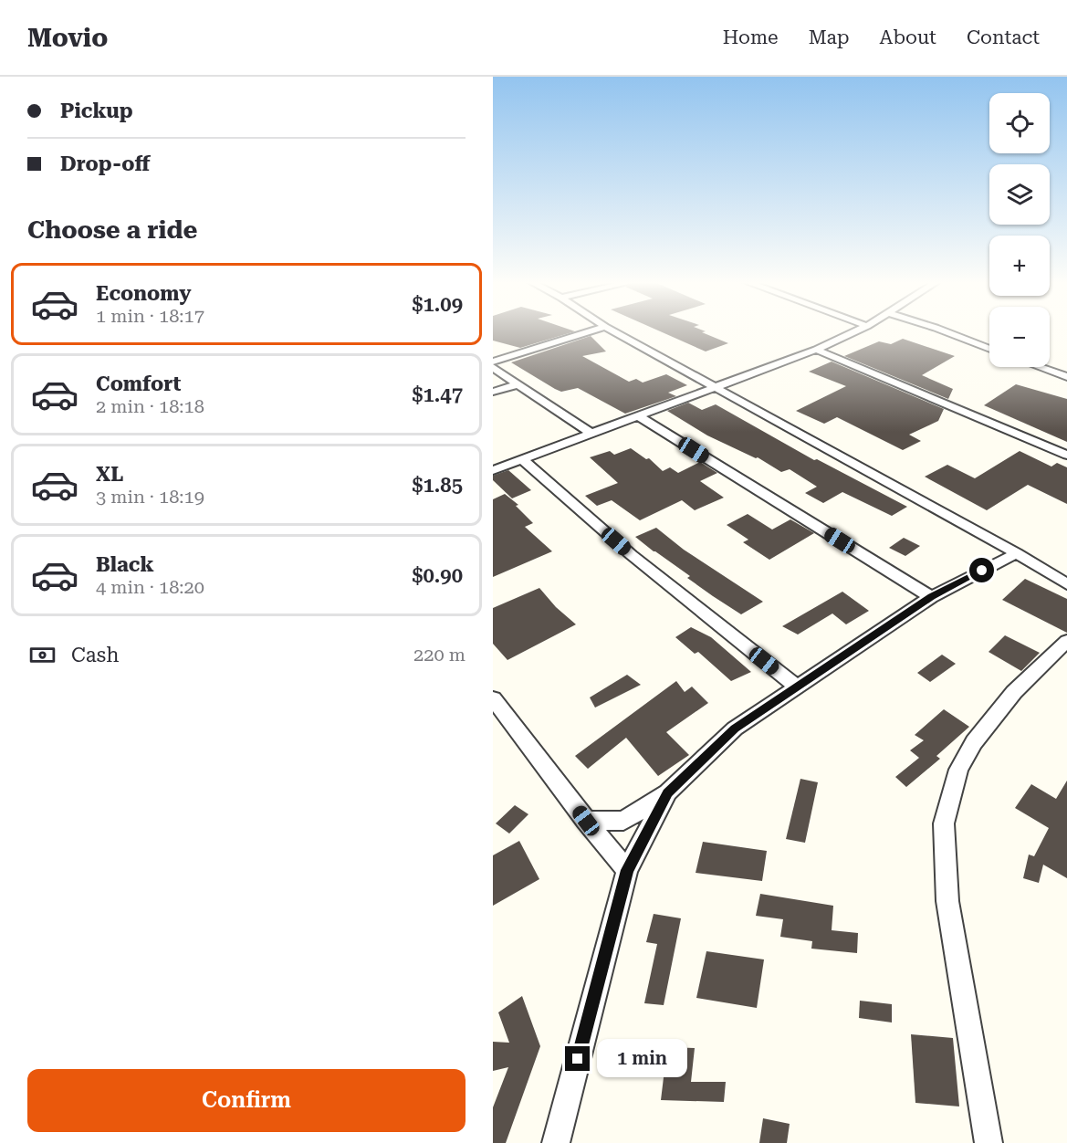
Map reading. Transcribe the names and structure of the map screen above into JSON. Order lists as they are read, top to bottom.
{
  "page": {
    "header": "Movio",
    "nav": [
      "Home",
      "Map",
      "About",
      "Contact"
    ],
    "banner": ["Pickup", "Drop-off"],
    "map_buttons": ["+", "−"],
    "heading": "Choose a ride",
    "list": [
      {
        "name": "Economy",
        "note": "1 min · 18:17",
        "value": "$1.09"
      },
      {
        "name": "Comfort",
        "note": "2 min · 18:18",
        "value": "$1.47"
      },
      {
        "name": "XL",
        "note": "3 min · 18:19",
        "value": "$1.85"
      },
      {
        "name": "Black",
        "note": "4 min · 18:20",
        "value": "$0.90"
      }
    ],
    "pay": ["Cash", "220 m"],
    "bubble": "1 min",
    "buttons": "Confirm"
  }
}
